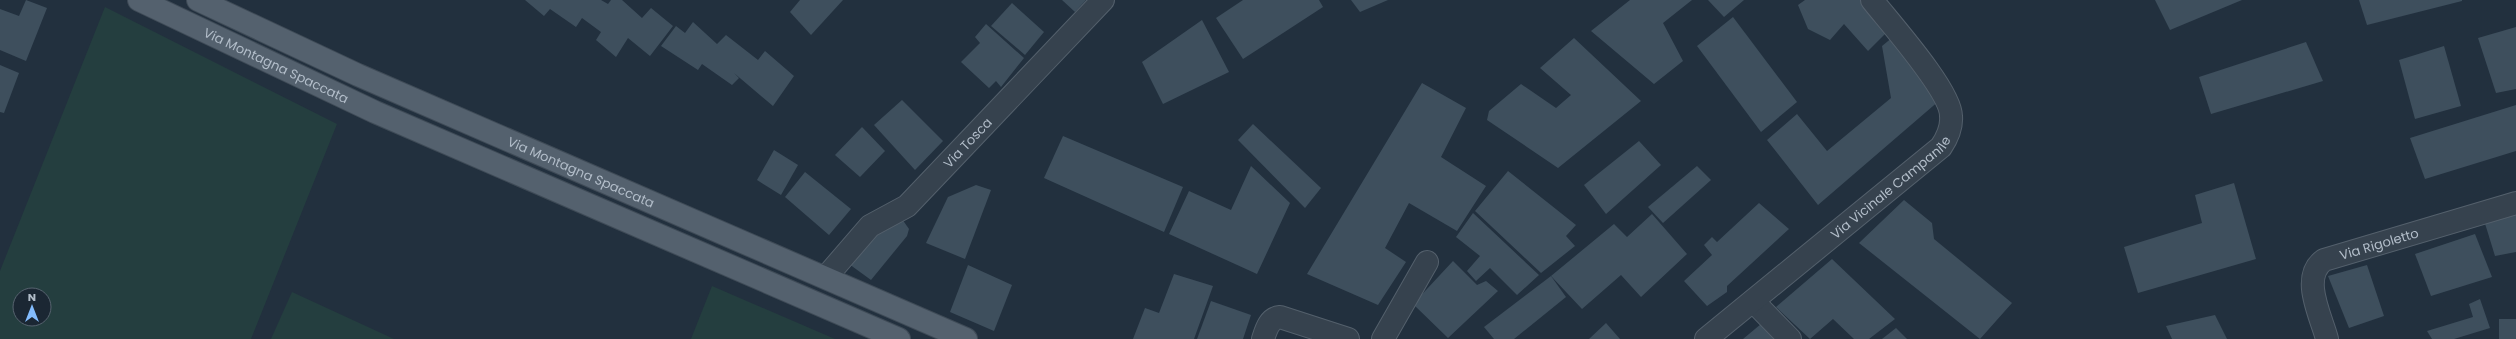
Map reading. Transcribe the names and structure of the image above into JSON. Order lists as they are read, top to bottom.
{
  "streets": {
    "main road": ["Via Montagna Spaccata"],
    "street": ["Via Tosca", "Via Vicinale Campanile", "Via Rigoletto"]
  },
  "crossings": [
    ["Via Montagna Spaccata", "Via Tosca"]
  ],
  "north": "top"
}
